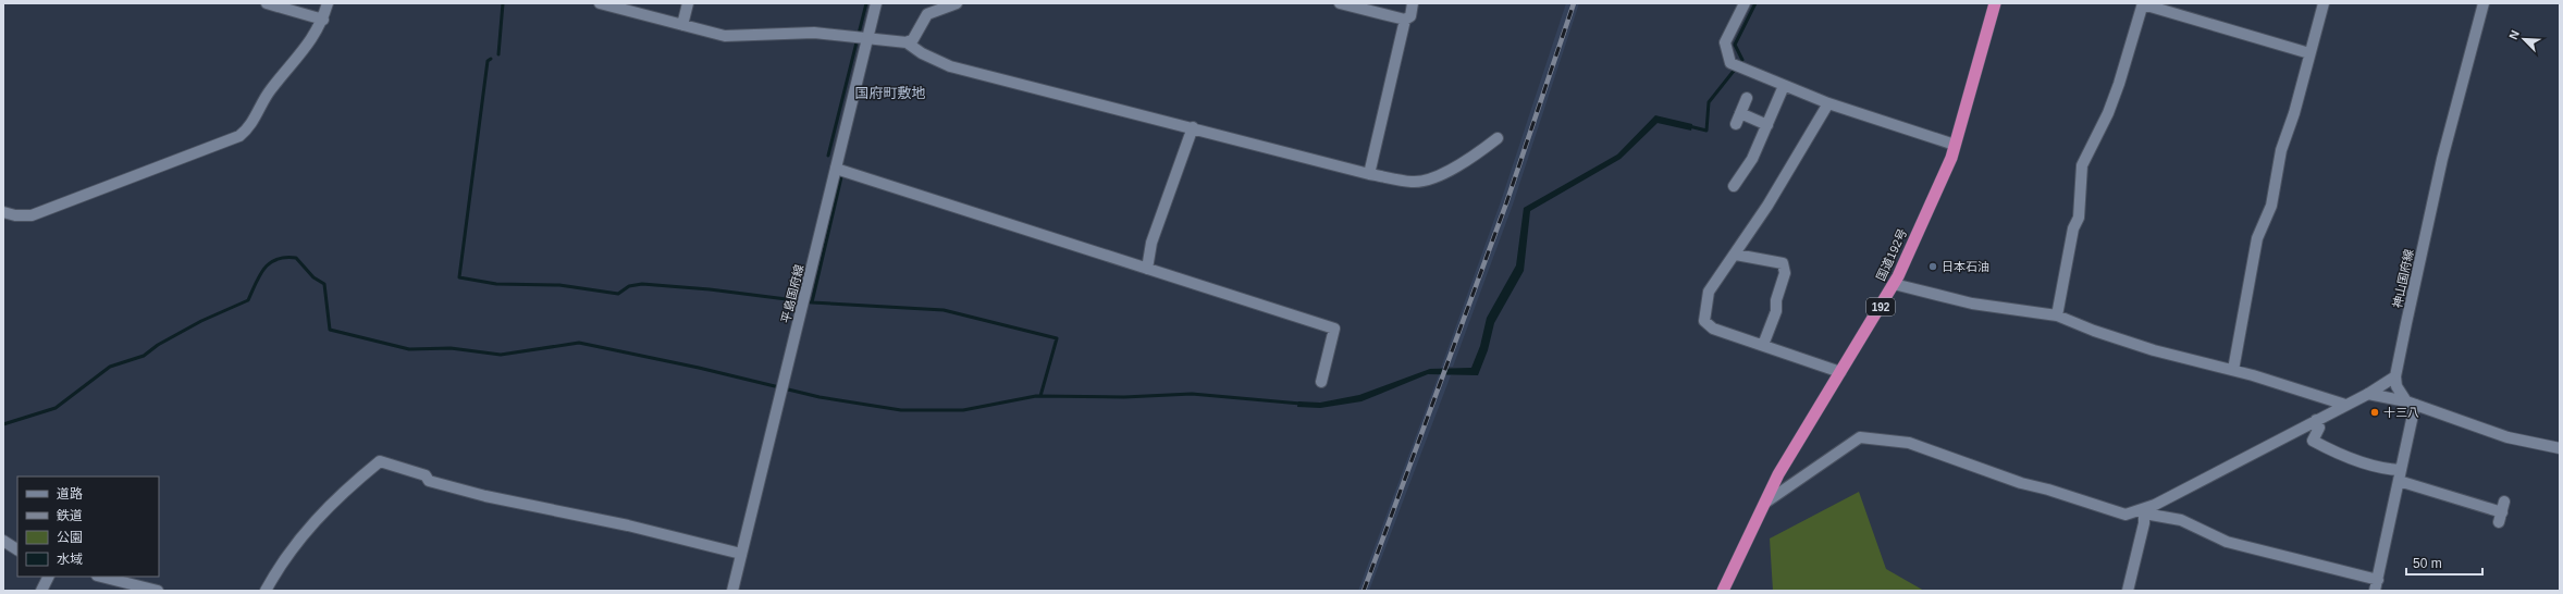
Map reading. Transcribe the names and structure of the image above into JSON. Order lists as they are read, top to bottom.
{
  "streets": {
    "highway": ["国道192号", "192"],
    "street": ["神山国府線", "平島国府線"]
  },
  "districts": ["国府町敷地"],
  "places": ["日本石油", "十三八"],
  "legend": [
    "道路",
    "鉄道",
    "公園",
    "水域"
  ],
  "scale_bar": "50 m",
  "north": "top left"
}
